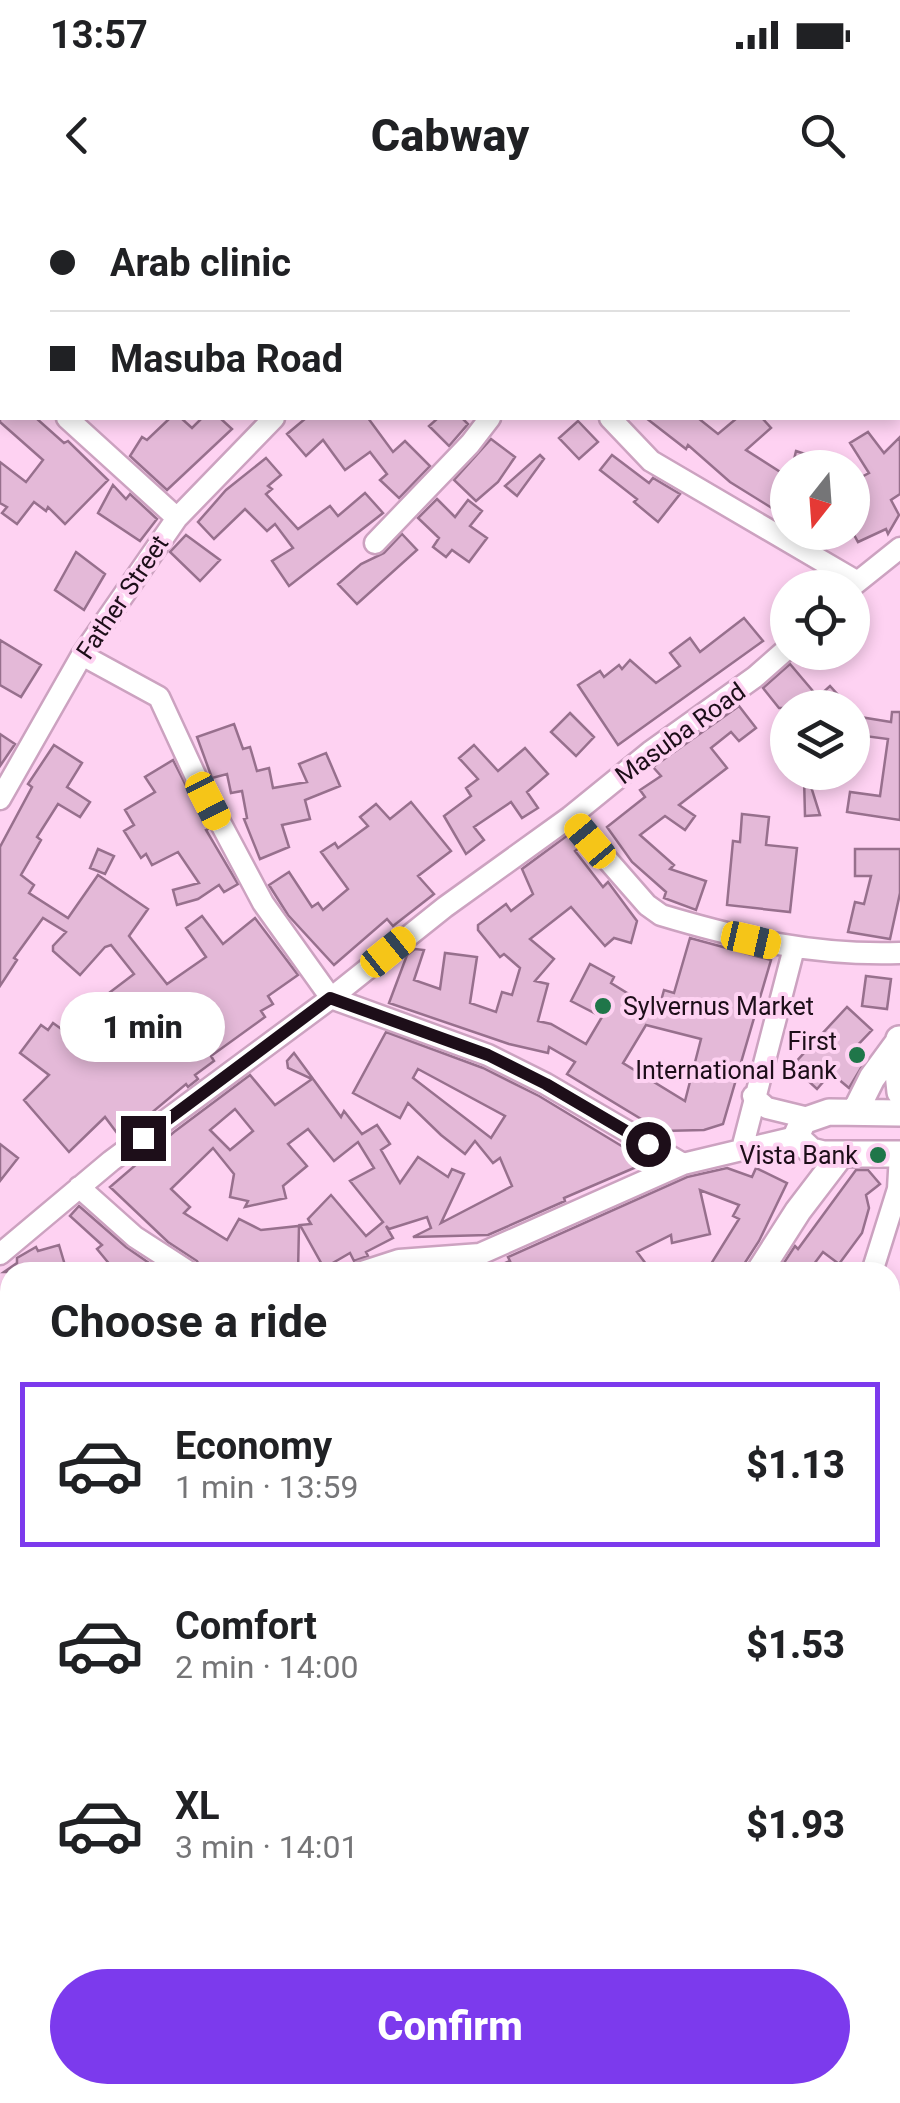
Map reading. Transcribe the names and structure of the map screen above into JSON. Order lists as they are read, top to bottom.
{
  "streets": {
    "street": ["Father Street", "Masuba Road"]
  },
  "places": ["Sylvernus Market", "First International Bank", "Vista Bank"],
  "north": "bottom",
  "page": {
    "status": "13:57",
    "header": "Cabway",
    "banner": ["Arab clinic", "Masuba Road"],
    "bubble": "1 min",
    "heading": "Choose a ride",
    "list": [
      {
        "name": "Economy",
        "note": "1 min · 13:59",
        "value": "$1.13"
      },
      {
        "name": "Comfort",
        "note": "2 min · 14:00",
        "value": "$1.53"
      },
      {
        "name": "XL",
        "note": "3 min · 14:01",
        "value": "$1.93"
      }
    ],
    "buttons": "Confirm"
  }
}
